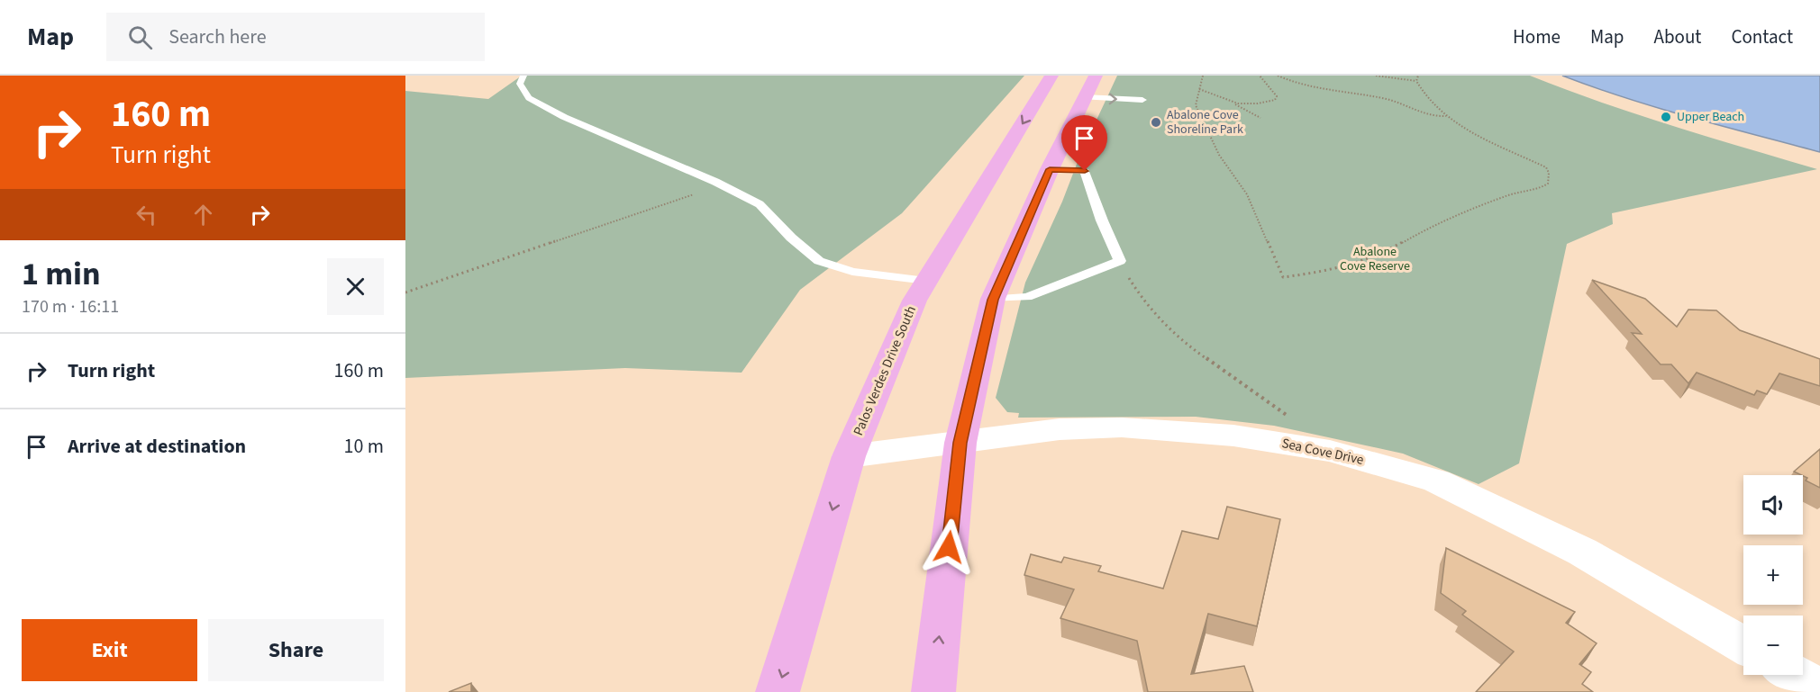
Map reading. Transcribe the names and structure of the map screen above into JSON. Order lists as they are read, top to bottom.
{
  "streets": {
    "main road": ["Palos Verdes Drive South"],
    "street": ["Sea Cove Drive"]
  },
  "crossings": [
    ["Palos Verdes Drive South", "Sea Cove Drive"]
  ],
  "parks": ["Abalone Cove Reserve"],
  "places": ["Upper Beach", "Abalone Cove Shoreline Park"],
  "page": {
    "header": "Map",
    "search": "Search here",
    "nav": [
      "Home",
      "Map",
      "About",
      "Contact"
    ],
    "turn": ["160 m", "Turn right"],
    "heading": ["1 min", "170 m · 16:11"],
    "list": [
      {
        "name": "Turn right",
        "value": "160 m"
      },
      {
        "name": "Arrive at destination",
        "value": "10 m"
      }
    ],
    "map_buttons": ["+", "−"],
    "buttons": ["Exit", "Share"]
  }
}
